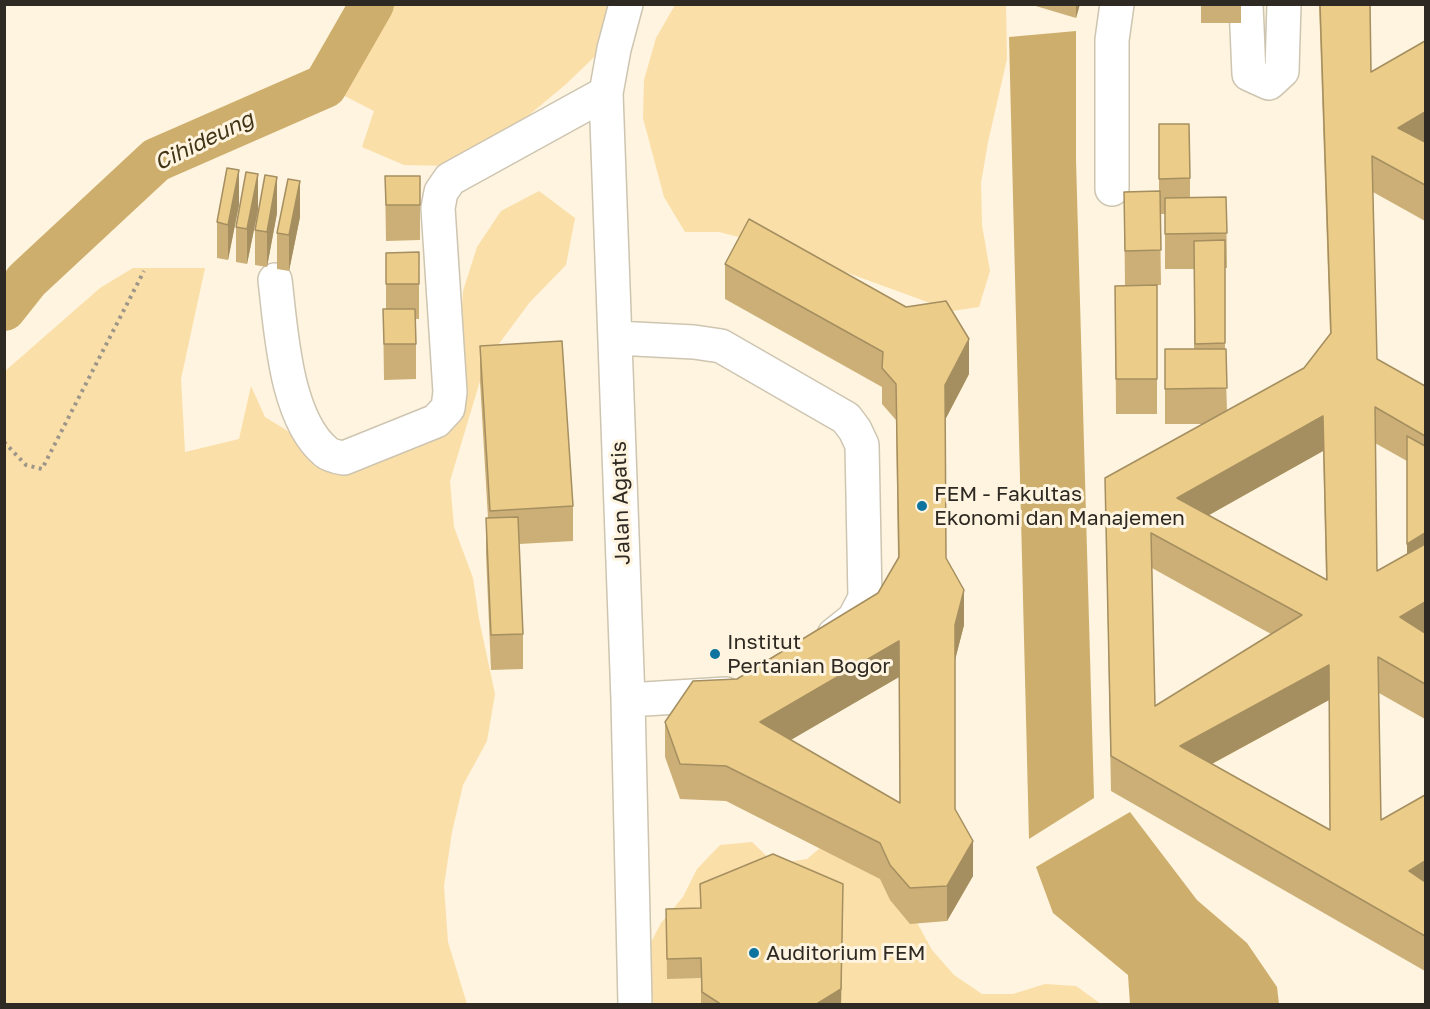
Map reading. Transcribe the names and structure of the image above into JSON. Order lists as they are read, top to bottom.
{
  "streets": {
    "lane": ["Jalan Agatis"]
  },
  "water": ["Cihideung"],
  "places": ["FEM - Fakultas Ekonomi dan Manajemen", "Institut Pertanian Bogor", "Auditorium FEM"]
}
